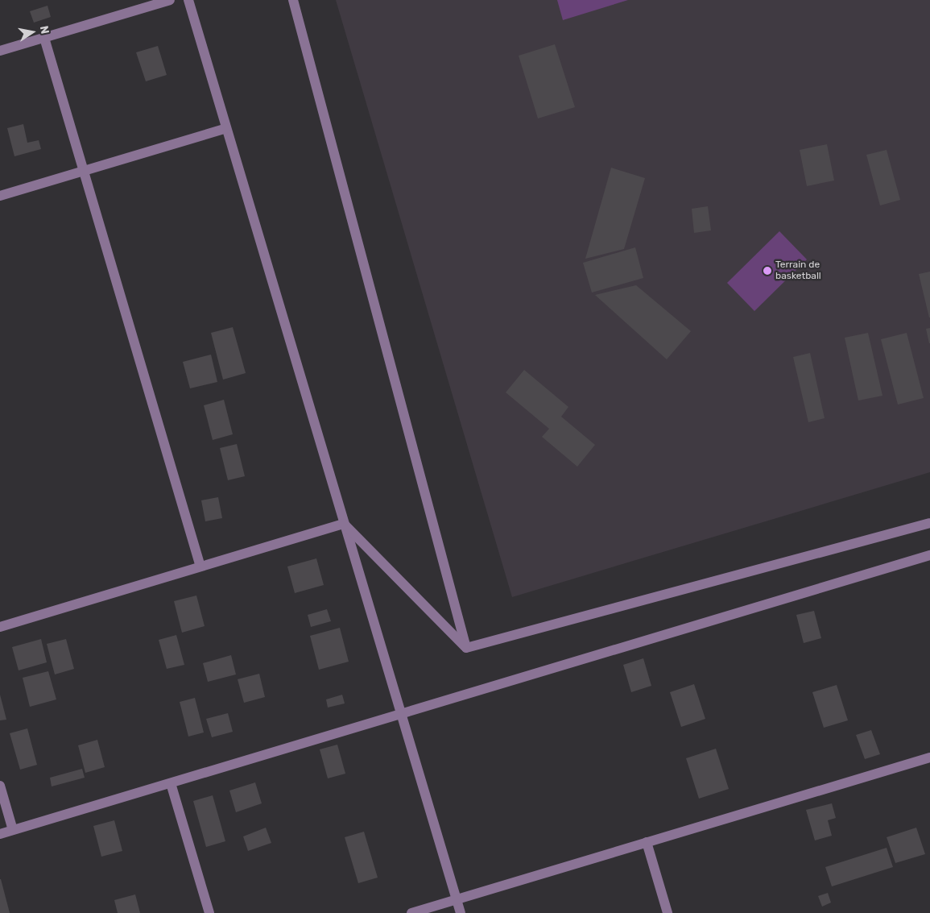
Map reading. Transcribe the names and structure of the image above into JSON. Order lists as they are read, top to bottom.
{
  "places": ["Terrain de basketball"],
  "north": "right"
}
